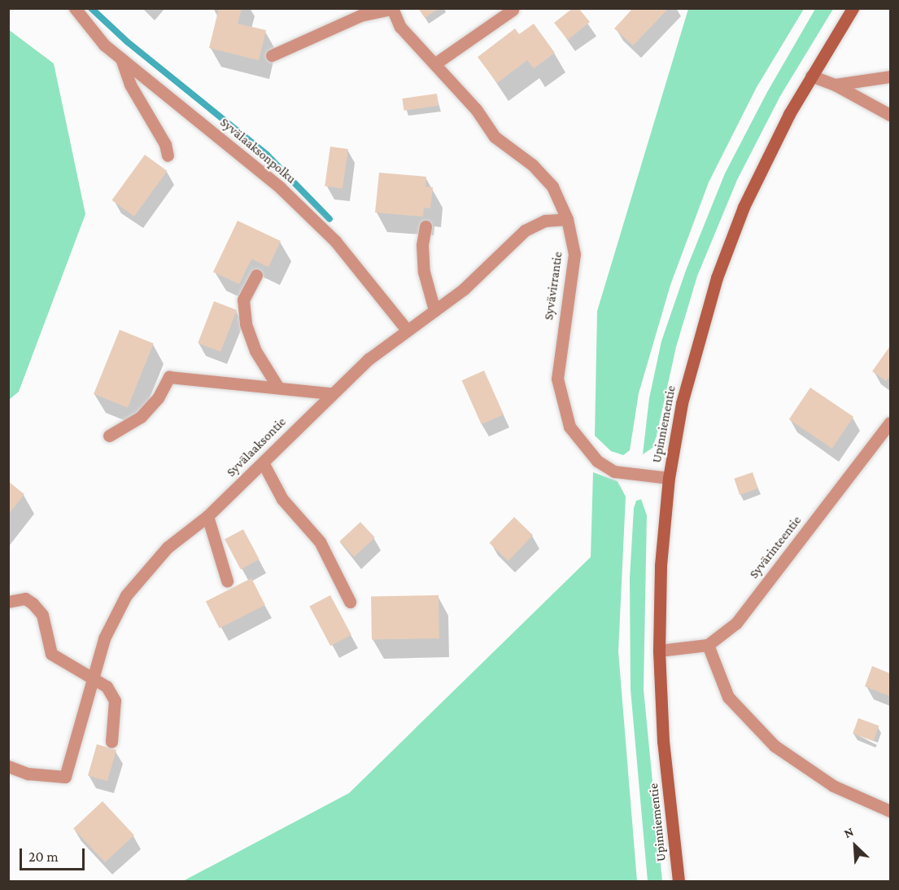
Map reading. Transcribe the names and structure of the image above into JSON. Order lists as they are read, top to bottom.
{
  "streets": {
    "main road": ["Upinniementie"],
    "street": [
      "Syvälaaksonpolku",
      "Syvävirrantie",
      "Syvälaaksontie",
      "Syvärinteentie"
    ]
  },
  "crossings": [
    ["Syvälaaksonpolku", "Syvälaaksontie"],
    ["Syvävirrantie", "Upinniementie"],
    ["Syvävirrantie", "Syvälaaksontie"]
  ],
  "scale_bar": "20 m",
  "north": "top left"
}
